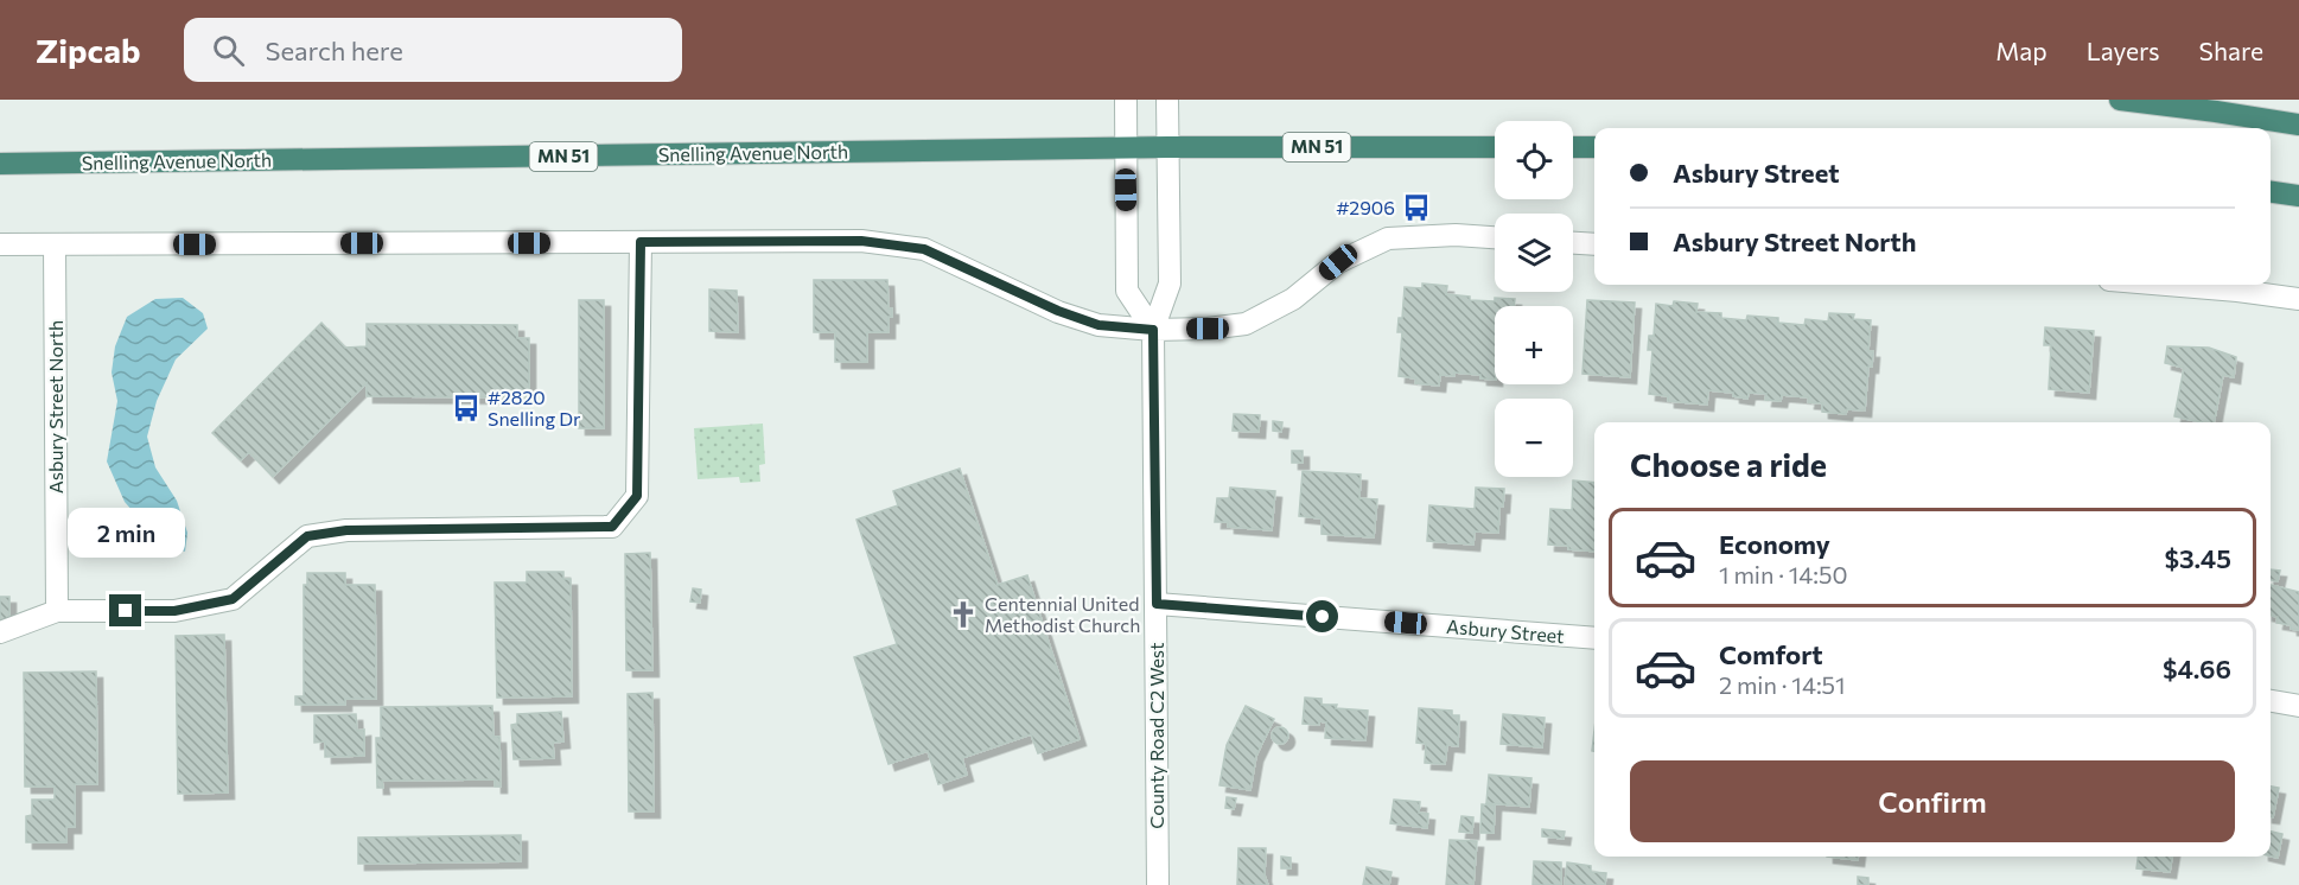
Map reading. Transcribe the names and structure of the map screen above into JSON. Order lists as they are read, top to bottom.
{
  "streets": {
    "highway": ["MN 51", "Snelling Avenue North"],
    "street": ["Asbury Street North", "Asbury Street", "County Road C2 West"]
  },
  "crossings": [
    ["Snelling Avenue North", "County Road C2 West"],
    ["Asbury Street", "County Road C2 West"]
  ],
  "places": {
    "bus stop": ["#2906", "#2820 Snelling Dr"],
    "church": ["Centennial United Methodist Church"]
  },
  "page": {
    "header": "Zipcab",
    "search": "Search here",
    "nav": ["Map", "Layers", "Share"],
    "map_buttons": ["+", "−"],
    "banner": ["Asbury Street", "Asbury Street North"],
    "heading": "Choose a ride",
    "bubble": "2 min",
    "list": [
      {
        "name": "Economy",
        "note": "1 min · 14:50",
        "value": "$3.45"
      },
      {
        "name": "Comfort",
        "note": "2 min · 14:51",
        "value": "$4.66"
      }
    ],
    "buttons": "Confirm"
  }
}
